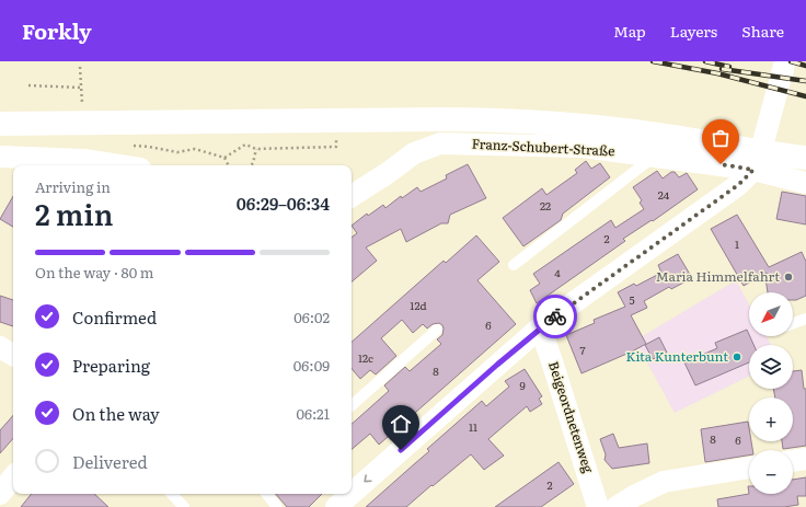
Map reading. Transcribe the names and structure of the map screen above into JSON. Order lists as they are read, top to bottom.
{
  "streets": {
    "street": ["Franz-Schubert-Straße", "Beigeordnetenweg"]
  },
  "places": ["Maria Himmelfahrt", "Kita Kunterbunt"],
  "house_numbers": [
    "24",
    "22",
    "2",
    "1",
    "4",
    "5",
    "12d",
    "6",
    "7",
    "12c",
    "8",
    "9",
    "11",
    "8",
    "6",
    "2"
  ],
  "north": "bottom left",
  "page": {
    "header": "Forkly",
    "nav": ["Map", "Layers", "Share"],
    "heading": ["2 min", "Arriving in", "06:29–06:34"],
    "bar": "On the way · 80 m",
    "map_buttons": ["+", "−"],
    "list": [
      ["Confirmed", "06:02"],
      ["Preparing", "06:09"],
      ["On the way", "06:21"],
      "Delivered"
    ]
  }
}
